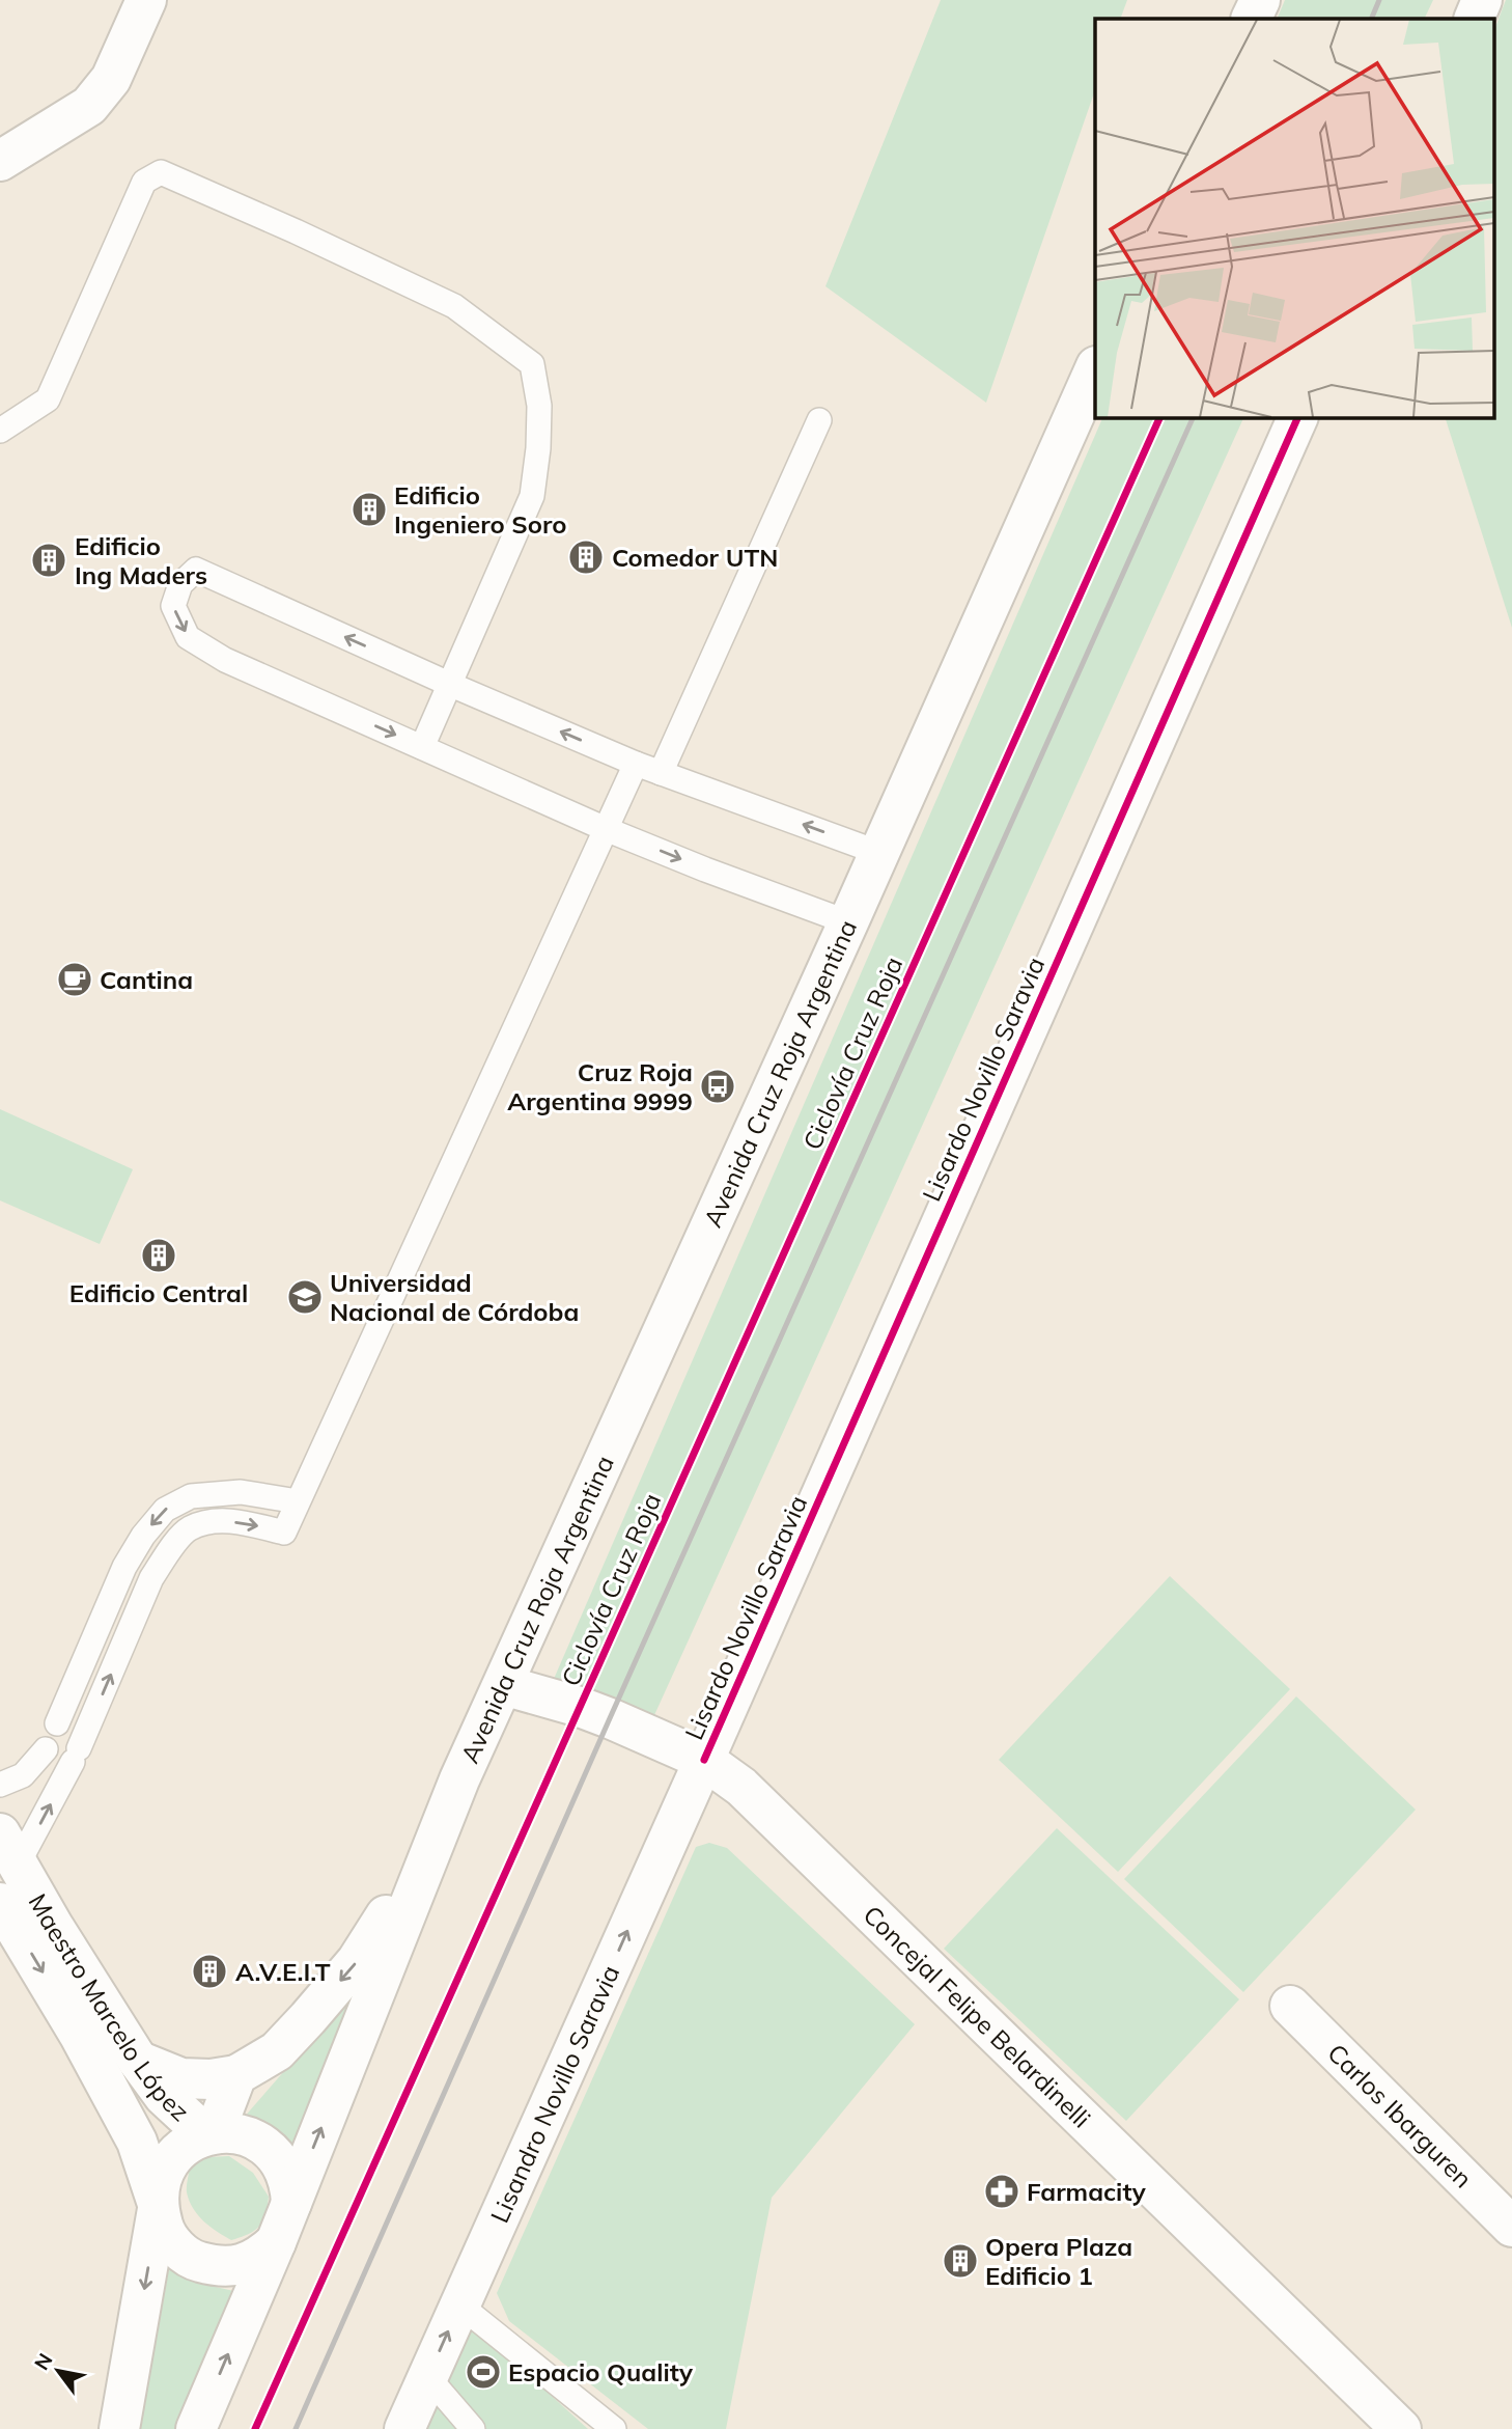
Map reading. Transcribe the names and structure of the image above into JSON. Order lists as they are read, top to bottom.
{
  "streets": {
    "main road": [
      "Avenida Cruz Roja Argentina",
      "Lisardo Novillo Saravia",
      "Maestro Marcelo López",
      "Concejal Felipe Belardinelli",
      "Lisandro Novillo Saravia",
      "Carlos Ibarguren"
    ],
    "cycle path": ["Ciclovía Cruz Roja"]
  },
  "crossings": [
    ["Avenida Cruz Roja Argentina", "Maestro Marcelo López"],
    ["Avenida Cruz Roja Argentina", "Concejal Felipe Belardinelli"],
    ["Lisardo Novillo Saravia", "Concejal Felipe Belardinelli"],
    ["Lisardo Novillo Saravia", "Lisandro Novillo Saravia"],
    ["Concejal Felipe Belardinelli", "Lisandro Novillo Saravia"]
  ],
  "places": {
    "building": [
      "Edificio Ingeniero Soro",
      "Comedor UTN",
      "Edificio Ing Maders",
      "Edificio Central",
      "A.V.E.I.T",
      "Opera Plaza Edificio 1"
    ],
    "cafe": ["Cantina"],
    "bus stop": ["Cruz Roja Argentina 9999"],
    "school or university": ["Universidad Nacional de Córdoba"],
    "pharmacy": ["Farmacity"],
    "sports": ["Espacio Quality"]
  },
  "north": "top left"
}
